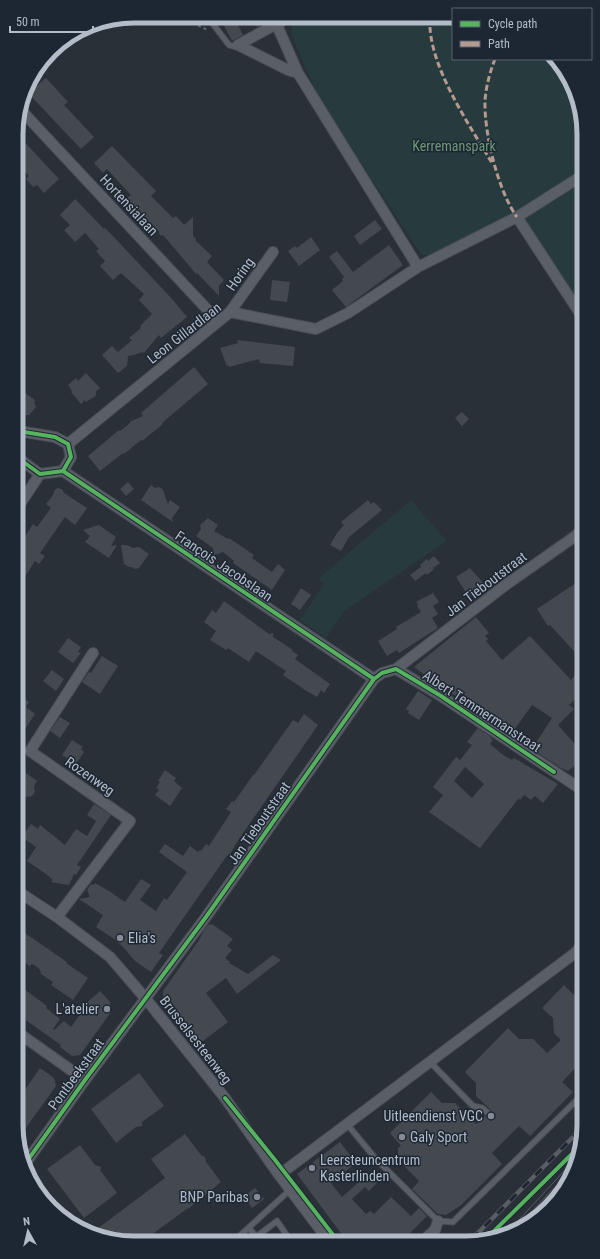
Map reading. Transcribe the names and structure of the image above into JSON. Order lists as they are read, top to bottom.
{
  "streets": {
    "street": [
      "Hortensialaan",
      "Horing",
      "Leon Gillardlaan",
      "François Jacobslaan",
      "Jan Tieboutstraat",
      "Albert Temmermanstraat",
      "Rozenweg",
      "Brusselsesteenweg",
      "Pontbeekstraat"
    ]
  },
  "crossings": [
    ["Hortensialaan", "Leon Gillardlaan"],
    ["Horing", "Leon Gillardlaan"],
    ["François Jacobslaan", "Jan Tieboutstraat"],
    ["Jan Tieboutstraat", "Albert Temmermanstraat"],
    ["Jan Tieboutstraat", "Brusselsesteenweg"],
    ["Jan Tieboutstraat", "Pontbeekstraat"],
    ["Rozenweg", "Brusselsesteenweg"],
    ["Brusselsesteenweg", "Pontbeekstraat"]
  ],
  "parks": ["Kerremanspark"],
  "places": [
    "Elia's",
    "L'atelier",
    "Uitleendienst VGC",
    "Galy Sport",
    "Leersteuncentrum Kasterlinden",
    "BNP Paribas"
  ],
  "legend": ["Cycle path", "Path"],
  "scale_bar": "50 m",
  "north": "top"
}
